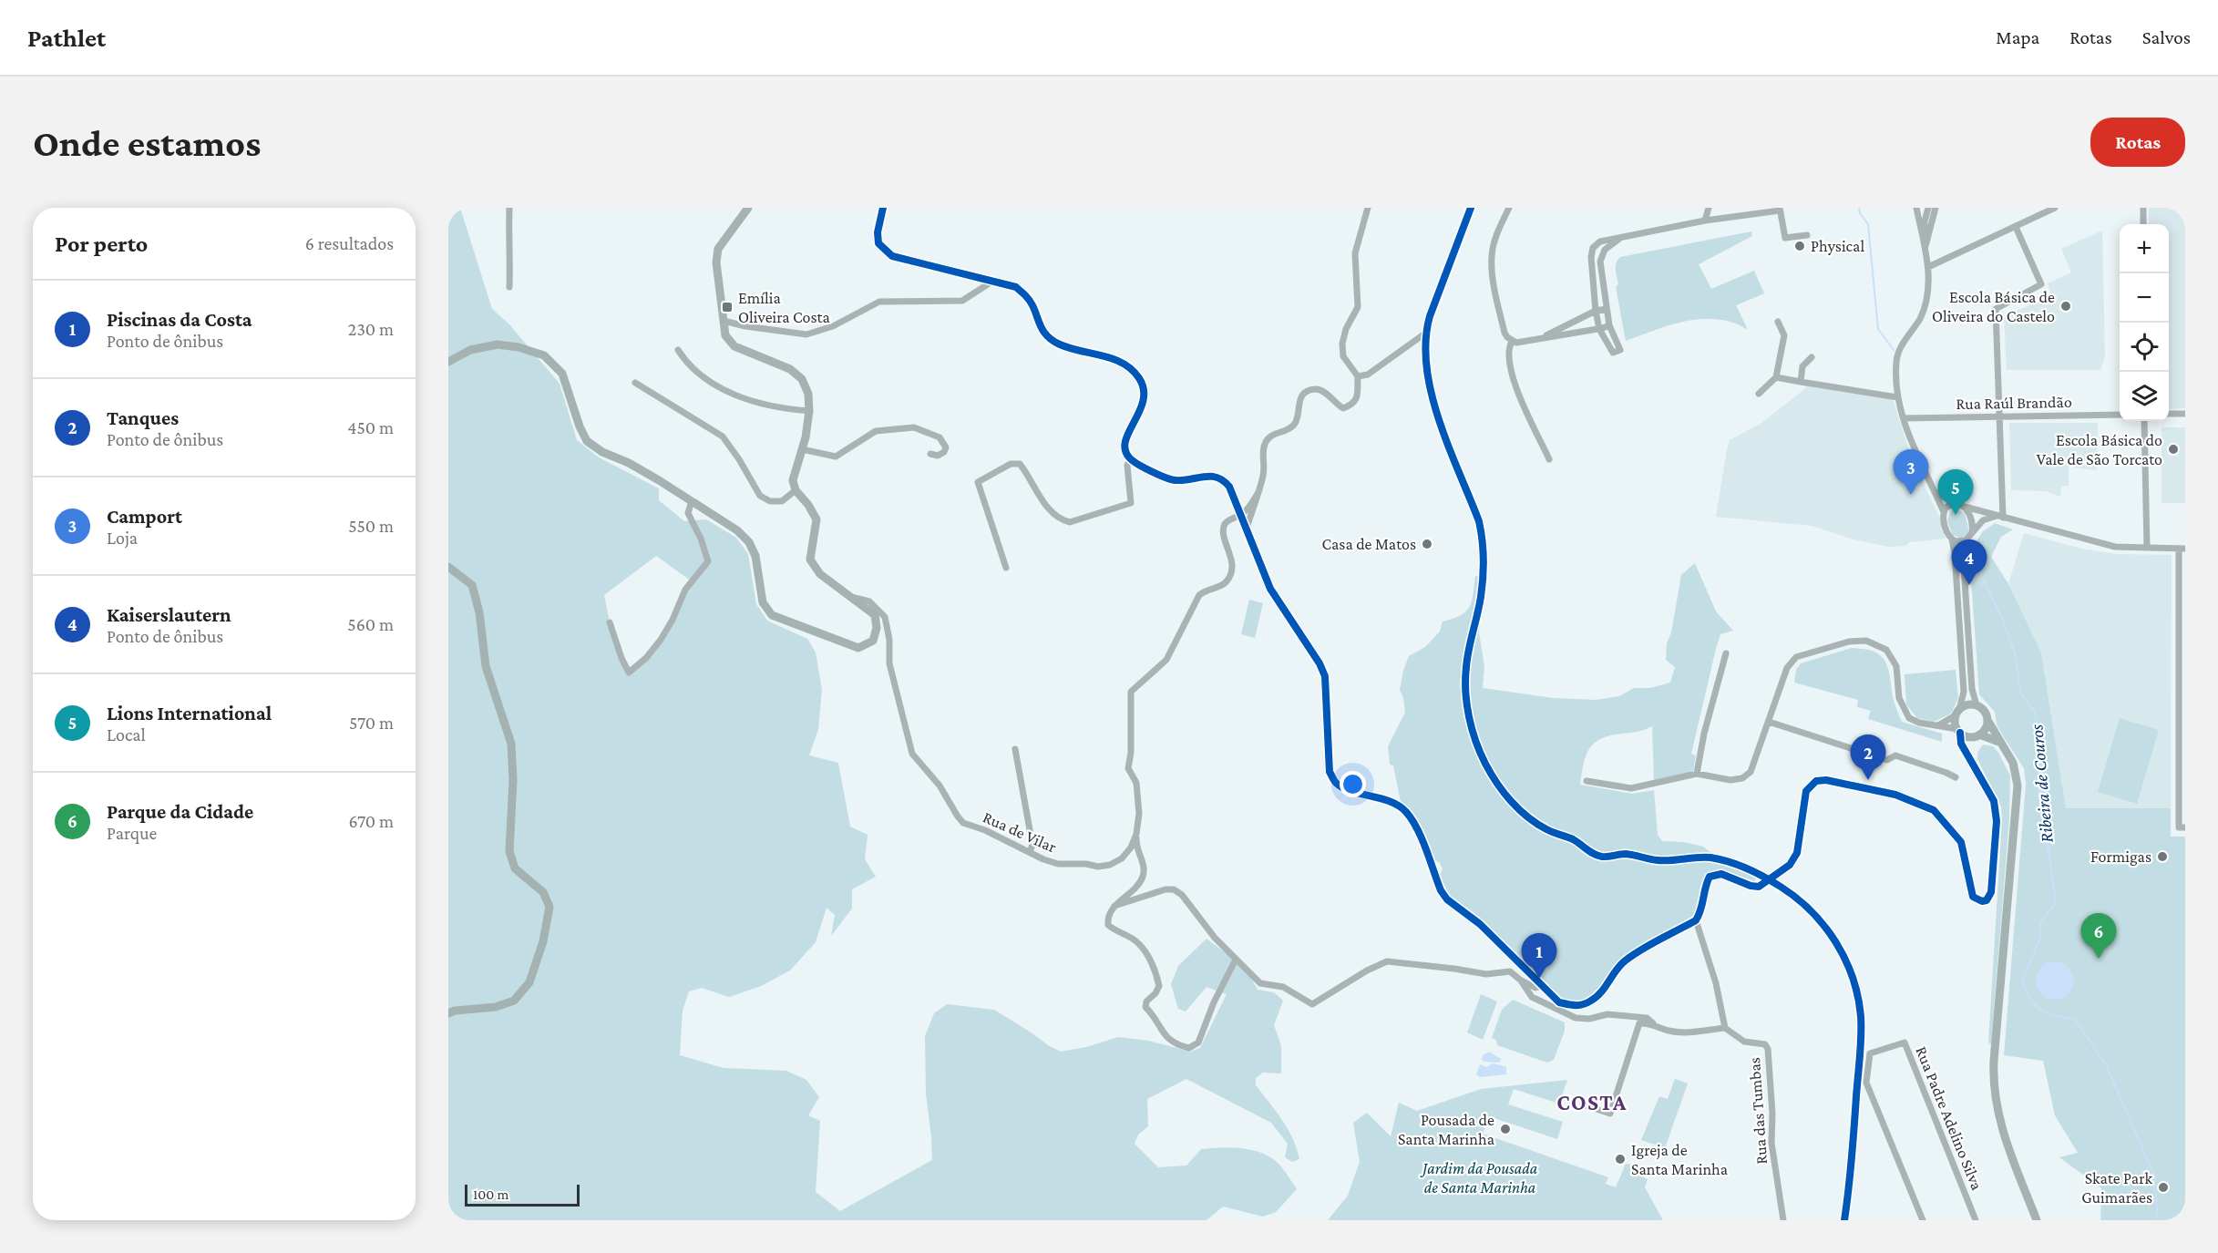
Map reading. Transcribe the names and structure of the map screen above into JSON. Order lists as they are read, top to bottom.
{
  "streets": {
    "street": [
      "Rua Raúl Brandão",
      "Rua de Vilar",
      "Rua das Tumbas",
      "Rua Padre Adelino Silva"
    ]
  },
  "districts": ["COSTA"],
  "water": ["Ribeira de Couros"],
  "parks": ["Jardim da Pousada de Santa Marinha"],
  "places": {
    "other": [
      "Physical",
      "Escola Básica de Oliveira do Castelo",
      "Escola Básica do Vale de São Torcato",
      "Casa de Matos",
      "Formigas",
      "Pousada de Santa Marinha",
      "Igreja de Santa Marinha",
      "Skate Park Guimarães"
    ],
    "transit": ["Emília Oliveira Costa"]
  },
  "scale_bar": "100 m",
  "page": {
    "header": "Pathlet",
    "nav": ["Mapa", "Rotas", "Salvos"],
    "buttons": "Rotas",
    "title": "Onde estamos",
    "heading": ["Por perto", "6 resultados"],
    "map_buttons": ["+", "−"],
    "list": [
      {
        "mark": "1",
        "name": "Piscinas da Costa",
        "note": "Ponto de ônibus",
        "value": "230 m"
      },
      {
        "mark": "2",
        "name": "Tanques",
        "note": "Ponto de ônibus",
        "value": "450 m"
      },
      {
        "mark": "3",
        "name": "Camport",
        "note": "Loja",
        "value": "550 m"
      },
      {
        "mark": "4",
        "name": "Kaiserslautern",
        "note": "Ponto de ônibus",
        "value": "560 m"
      },
      {
        "mark": "5",
        "name": "Lions International",
        "note": "Local",
        "value": "570 m"
      },
      {
        "mark": "6",
        "name": "Parque da Cidade",
        "note": "Parque",
        "value": "670 m"
      }
    ],
    "pins": [
      "3",
      "5",
      "4",
      "2",
      "6",
      "1"
    ],
    "scale": "100 m"
  }
}
